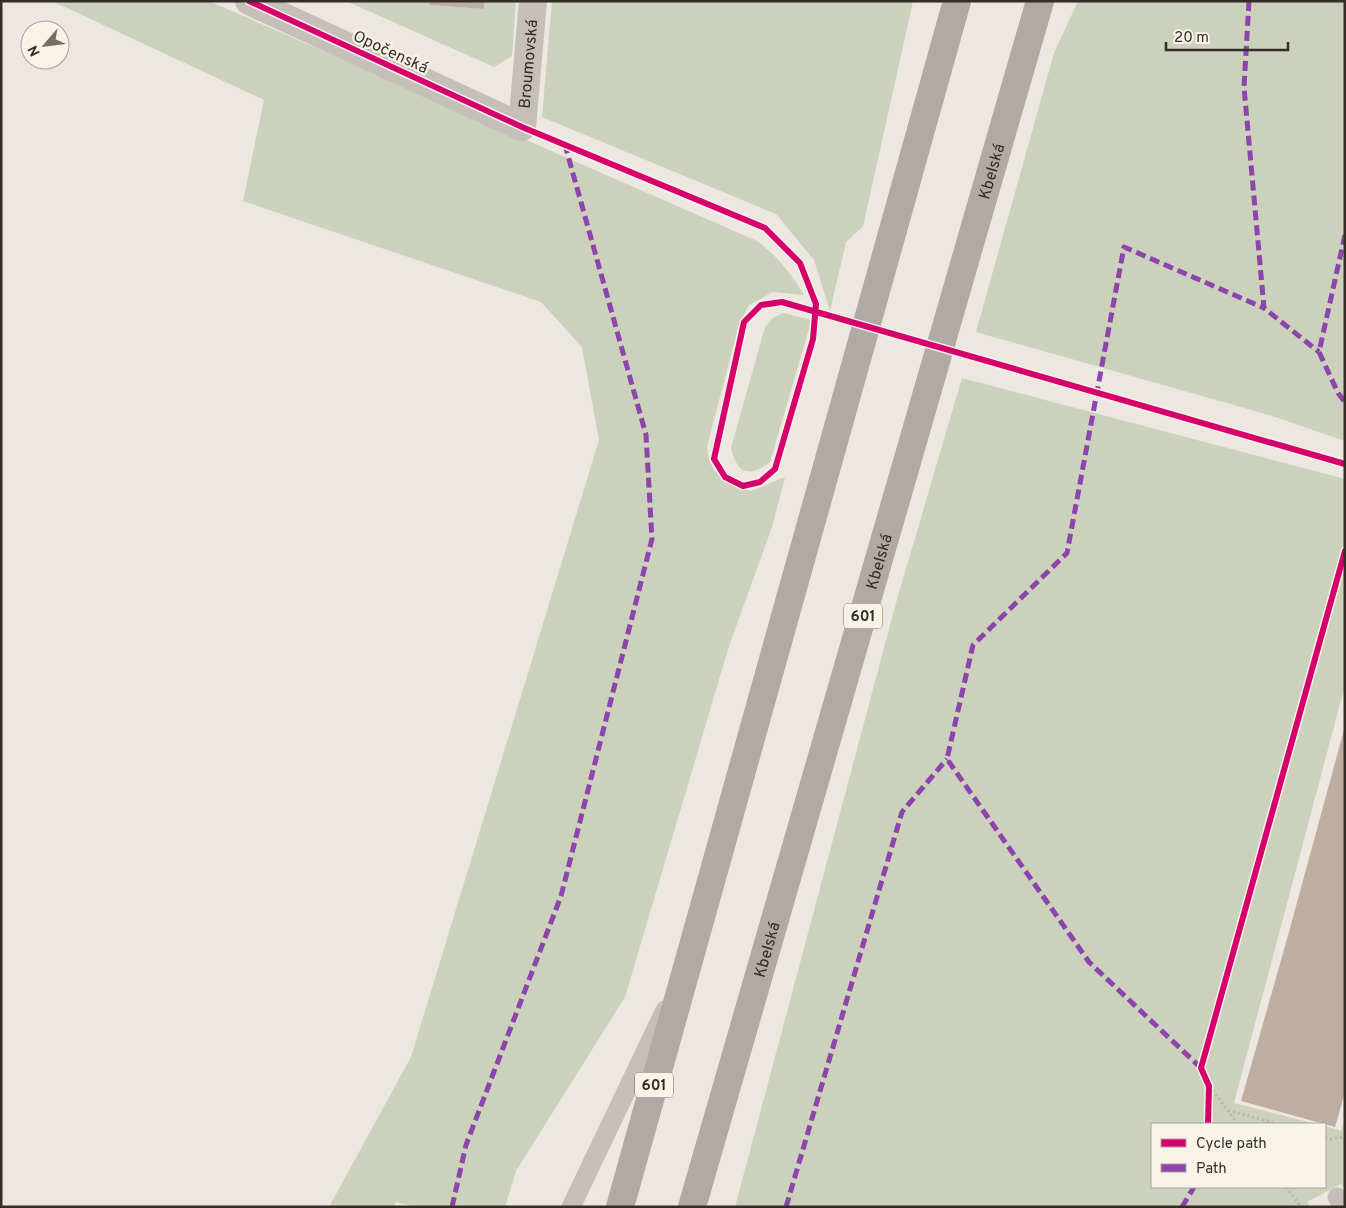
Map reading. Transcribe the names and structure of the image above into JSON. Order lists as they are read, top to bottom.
{
  "streets": {
    "highway": ["Kbelská", "601"],
    "street": ["Opočenská", "Broumovská"]
  },
  "crossings": [
    ["Opočenská", "Broumovská"]
  ],
  "legend": ["Cycle path", "Path"],
  "scale_bar": "20 m",
  "north": "bottom left"
}
